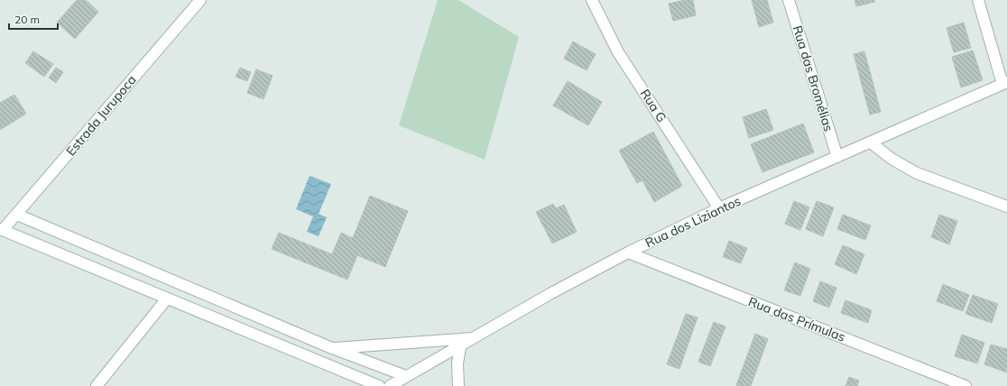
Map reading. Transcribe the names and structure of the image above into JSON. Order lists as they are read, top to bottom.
{
  "streets": {
    "street": [
      "Rua das Bromélias",
      "Rua G",
      "Estrada Jurupoca",
      "Rua dos Liziantos",
      "Rua das Prímulas"
    ]
  },
  "crossings": [
    ["Rua das Bromélias", "Rua dos Liziantos"],
    ["Rua G", "Rua dos Liziantos"],
    ["Rua dos Liziantos", "Rua das Prímulas"]
  ],
  "scale_bar": "20 m"
}
